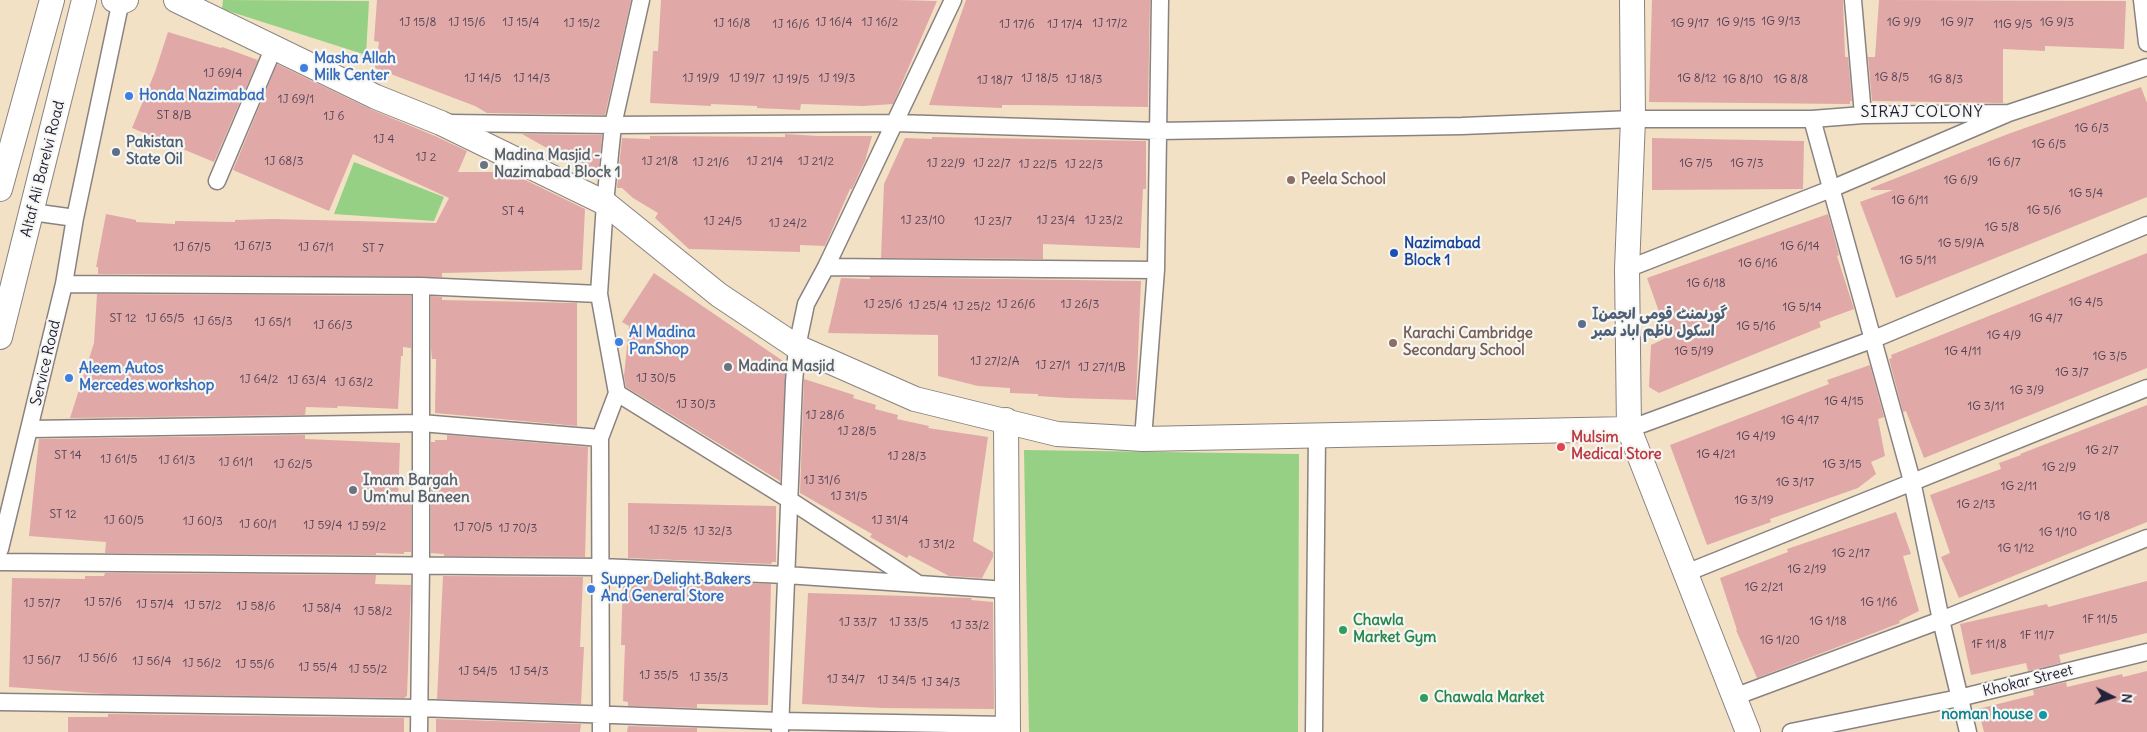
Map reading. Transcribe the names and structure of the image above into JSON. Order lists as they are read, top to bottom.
{
  "streets": {
    "street": ["Altaf Ali Barelvi Road", "Service Road", "Khokar Street"]
  },
  "districts": ["SIRAJ COLONY"],
  "places": [
    "Masha Allah Milk Center",
    "Honda Nazimabad",
    "Pakistan State Oil",
    "Madina Masjid - Nazimabad Block 1",
    "Peela School",
    "Nazimabad Block 1",
    "Iگورنمنٹ قومی انجمن اسکول ناظم اباد نمبر",
    "Al Madina PanShop",
    "Karachi Cambridge Secondary School",
    "Madina Masjid",
    "Aleem Autos Mercedes workshop",
    "Mulsim Medical Store",
    "Imam Bargah Um'mul Baneen",
    "Supper Delight Bakers And General Store",
    "Chawla Market Gym",
    "Chawala Market",
    "noman house"
  ],
  "house_numbers": [
    "1G 9/13",
    "1J 15/8",
    "1J 15/6",
    "1J 15/4",
    "1J 16/4",
    "1J 16/2",
    "1G 9/15",
    "1G 9/9",
    "1G 9/7",
    "1G 9/3",
    "1J 15/2",
    "1J 16/8",
    "1J 17/2",
    "1G 9/17",
    "1J 16/6",
    "1J 17/6",
    "1J 17/4",
    "11G 9/5",
    "1J 69/4",
    "1G 8/5",
    "1J 14/5",
    "1J 14/3",
    "1J 19/9",
    "1J 19/7",
    "1J 19/3",
    "1J 18/5",
    "1G 8/12",
    "1J 19/5",
    "1J 18/3",
    "1G 8/10",
    "1G 8/8",
    "1G 8/3",
    "1J 18/7",
    "1J 69/1",
    "ST 8/B",
    "1J 6",
    "1G 6/3",
    "1J 4",
    "1G 6/5",
    "1J 2",
    "1J 68/3",
    "1J 21/8",
    "1J 21/4",
    "1J 21/2",
    "1J 21/6",
    "1G 6/7",
    "1J 22/9",
    "1J 22/7",
    "1G 7/5",
    "1G 7/3",
    "1J 22/5",
    "1J 22/3",
    "1G 6/9",
    "1G 5/4",
    "1G 6/11",
    "1G 5/6",
    "ST 4",
    "1J 23/10",
    "1J 23/4",
    "1J 23/2",
    "1J 24/5",
    "1J 23/7",
    "1J 24/2",
    "1G 5/8",
    "1G 5/9/A",
    "1J 67/3",
    "1G 6/14",
    "1J 67/5",
    "1J 67/1",
    "ST 7",
    "1G 5/11",
    "1G 6/16",
    "1G 6/18",
    "1G 4/5",
    "1J 25/6",
    "1J 26/6",
    "1J 26/3",
    "1J 25/4",
    "1J 25/2",
    "1G 5/14",
    "ST 12",
    "1J 65/5",
    "1G 4/7",
    "1J 65/3",
    "1J 65/1",
    "1J 66/3",
    "1G 5/16",
    "1G 4/9",
    "1G 5/19",
    "1G 4/11",
    "1G 3/5",
    "1J 27/2/A",
    "1J 27/1",
    "1J 27/1/B",
    "1G 3/7",
    "1J 30/5",
    "1J 64/2",
    "1J 63/4",
    "1J 63/2",
    "1G 3/9",
    "1G 4/15",
    "1J 30/3",
    "1G 3/11",
    "1J 28/6",
    "1G 4/17",
    "1J 28/5",
    "1G 4/19",
    "1G 2/7",
    "1G 4/21",
    "ST 14",
    "1J 28/3",
    "1J 61/5",
    "1J 61/3",
    "1J 61/1",
    "1J 62/5",
    "1G 3/15",
    "1G 2/9",
    "1J 31/6",
    "1G 3/17",
    "1G 2/11",
    "1J 31/5",
    "1G 3/19",
    "1G 2/13",
    "ST 12",
    "1G 1/8",
    "1J 60/5",
    "1J 31/4",
    "1J 60/3",
    "1J 60/1",
    "1J 59/4",
    "1J 59/2",
    "1J 70/5",
    "1J 70/3",
    "1J 32/5",
    "1J 32/3",
    "1G 1/10",
    "1J 31/2",
    "1G 1/12",
    "1G 2/17",
    "1G 2/19",
    "1G 2/21",
    "1J 57/6",
    "1G 1/16",
    "1J 57/7",
    "1J 57/4",
    "1J 57/2",
    "1J 58/6",
    "1J 58/4",
    "1J 58/2",
    "1F 11/5",
    "1G 1/18",
    "1J 33/7",
    "1J 33/5",
    "1J 33/2",
    "1F 11/7",
    "1G 1/20",
    "1F 11/8",
    "1J 56/6",
    "1J 56/7",
    "1J 56/4",
    "1J 56/2",
    "1J 55/6",
    "1J 55/4",
    "1J 55/2",
    "1J 54/5",
    "1J 54/3",
    "1J 35/5",
    "1J 35/3",
    "1J 34/7",
    "1J 34/5",
    "1J 34/3"
  ],
  "north": "right"
}
